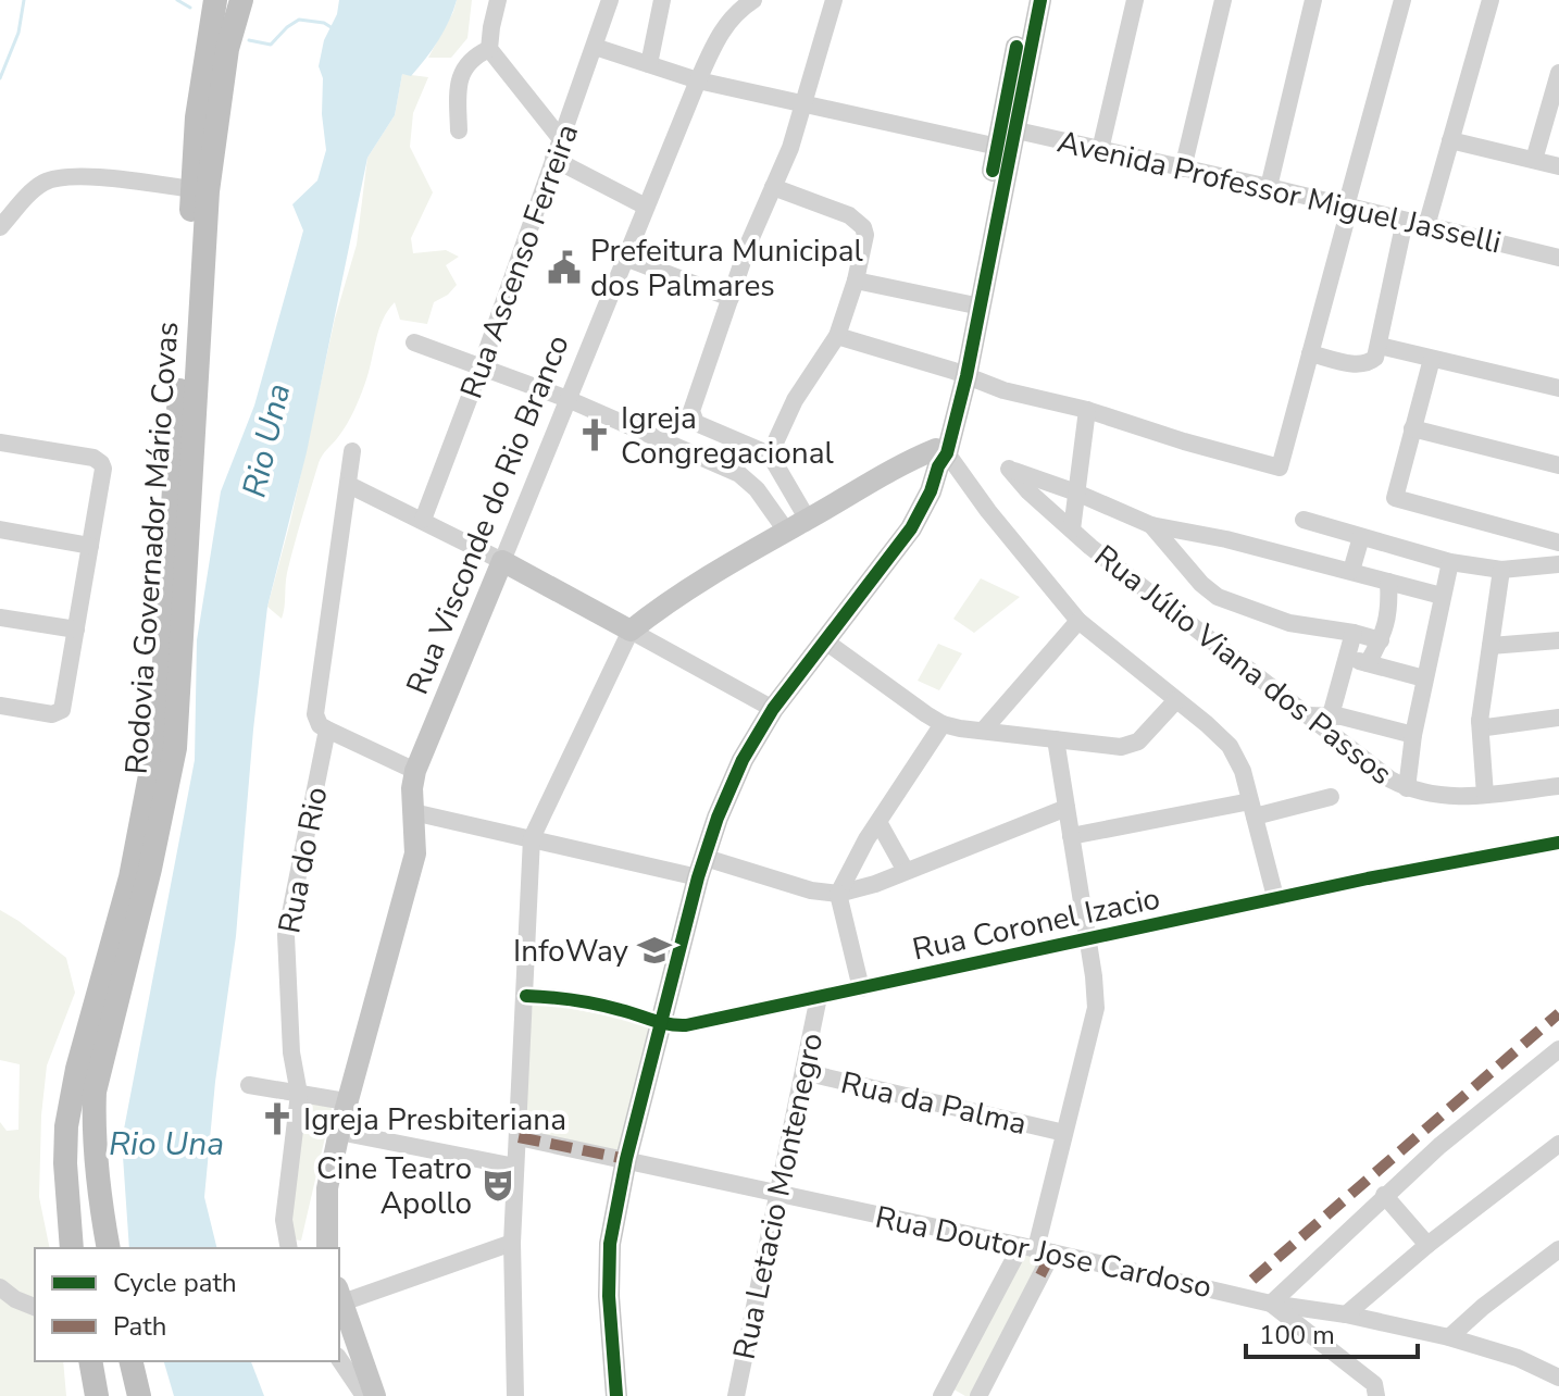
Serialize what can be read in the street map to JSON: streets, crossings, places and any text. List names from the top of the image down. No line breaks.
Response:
{"streets":{"highway":["Rodovia Governador Mário Covas"],"main road":["Rua Visconde do Rio Branco"],"street":["Avenida Professor Miguel Jasselli","Rua Ascenso Ferreira","Rua Júlio Viana dos Passos","Rua do Rio","Rua Coronel Izacio","Rua da Palma","Rua Letacio Montenegro","Rua Doutor Jose Cardoso"]},"crossings":[["Avenida Professor Miguel Jasselli","Rua Ascenso Ferreira"],["Avenida Professor Miguel Jasselli","Rua Visconde do Rio Branco"],["Rua Coronel Izacio","Rua Letacio Montenegro"],["Rua da Palma","Rua Letacio Montenegro"],["Rua Letacio Montenegro","Rua Doutor Jose Cardoso"]],"water":["Rio Una"],"places":{"public building":["Prefeitura Municipal dos Palmares"],"church":["Igreja Congregacional","Igreja Presbiteriana"],"school or university":["InfoWay"],"theatre":["Cine Teatro Apollo"]},"legend":["Cycle path","Path"],"scale_bar":"100 m"}
